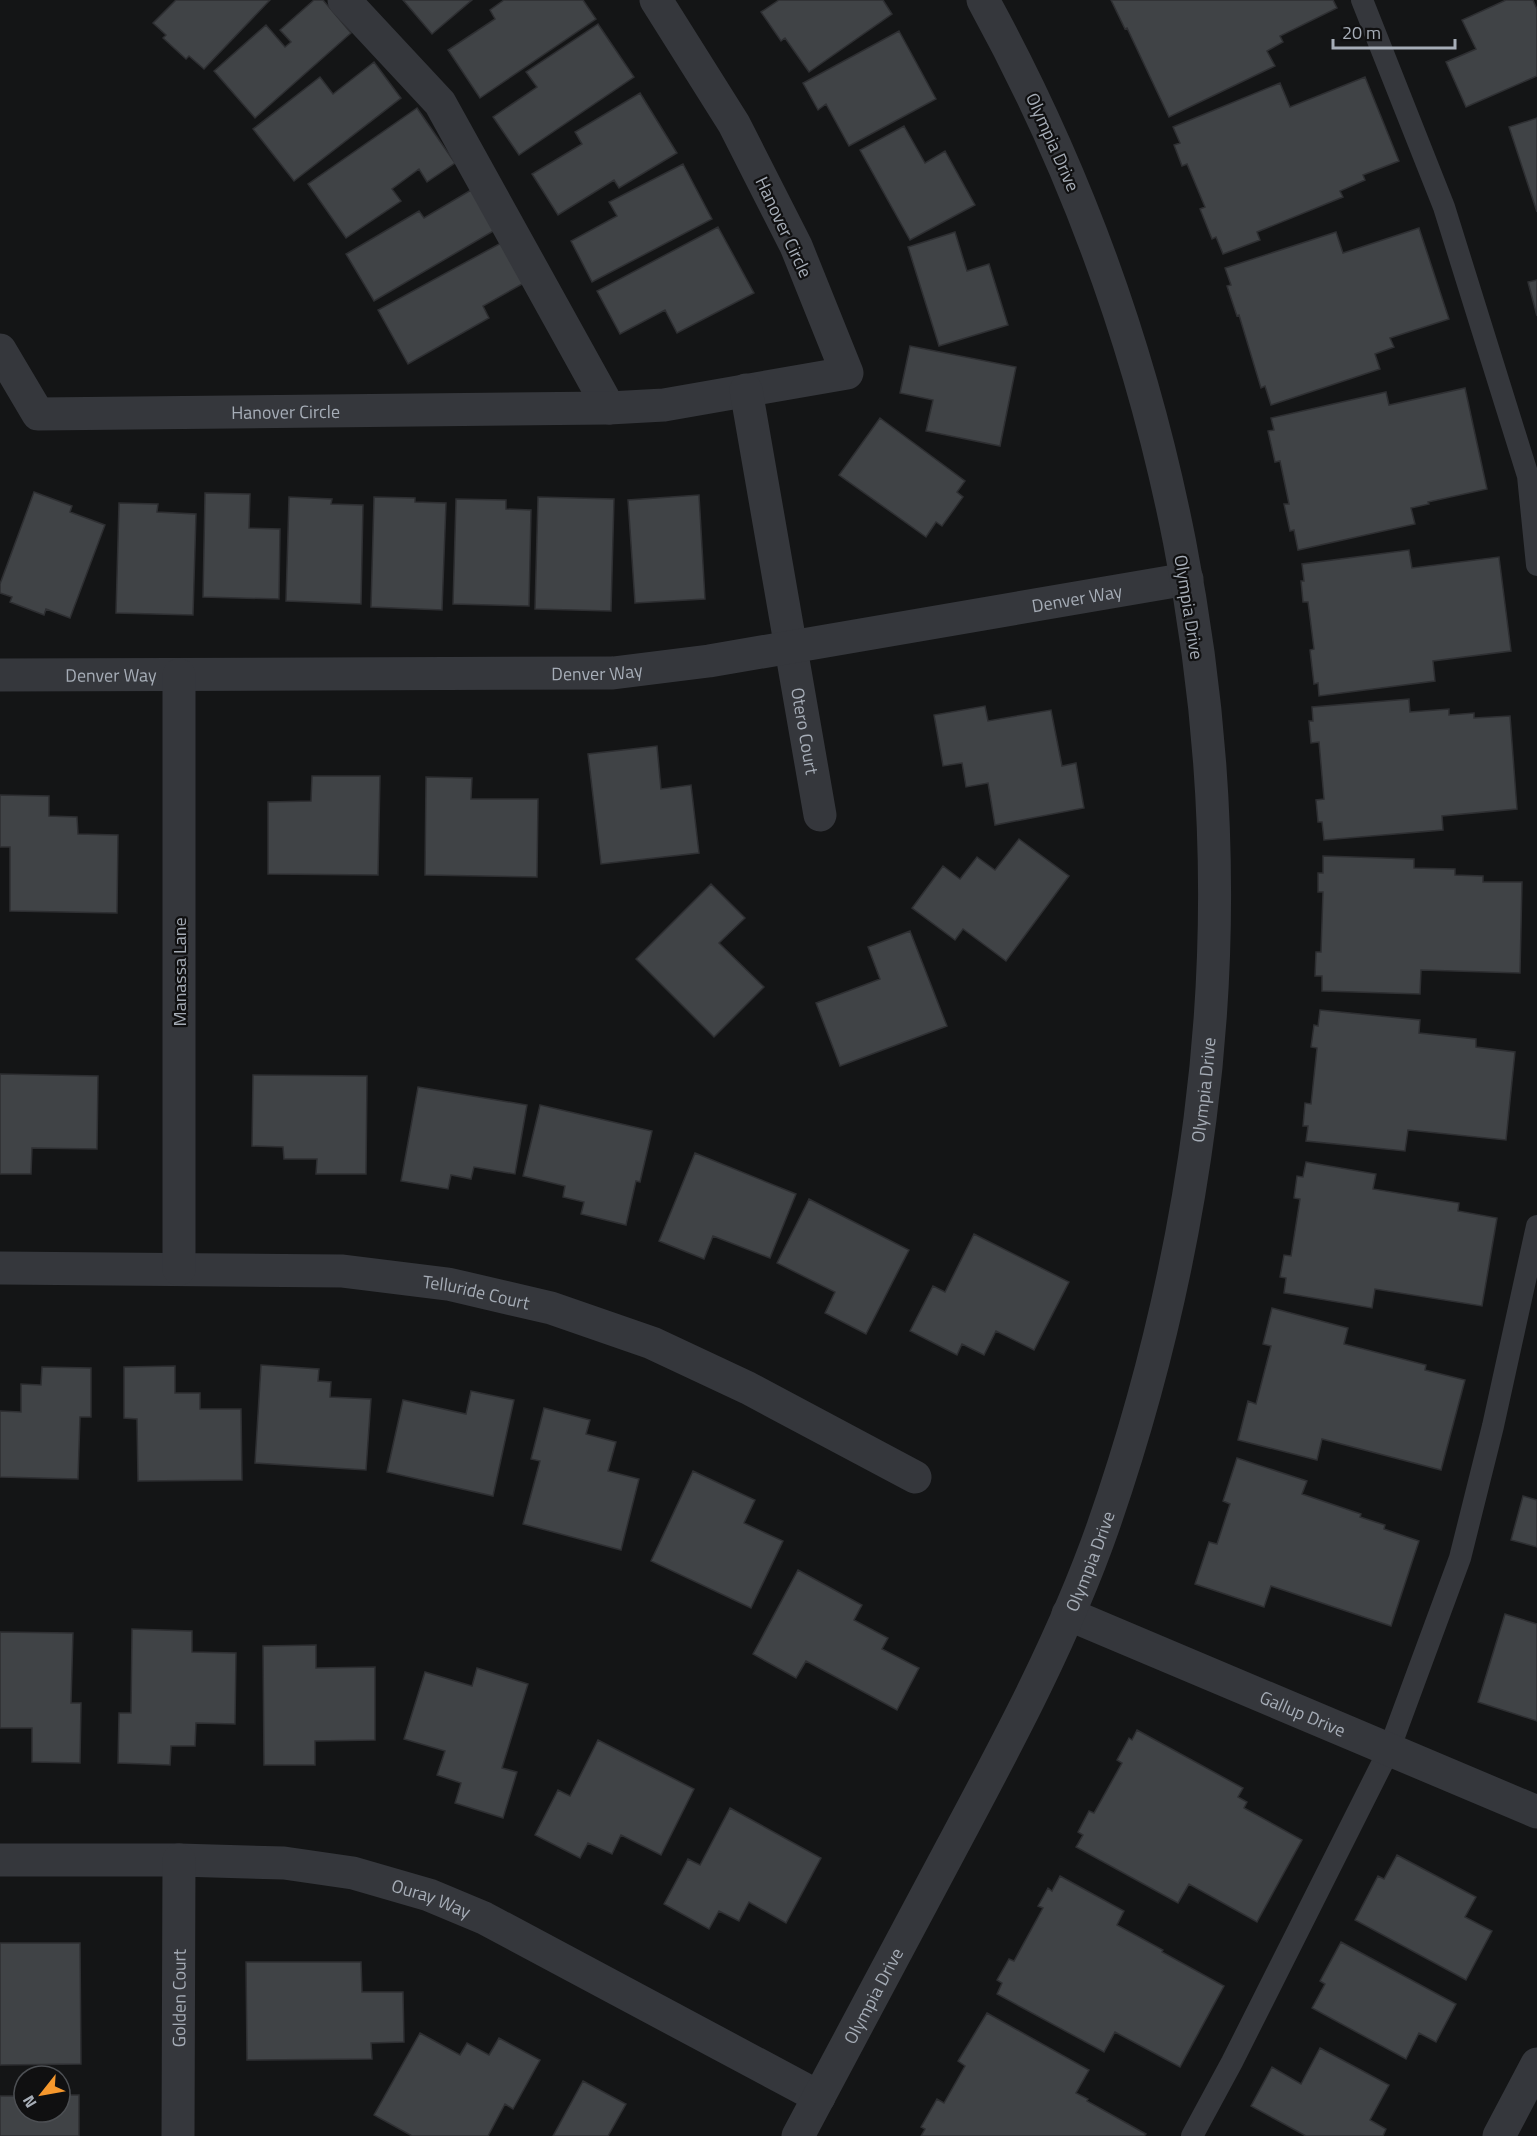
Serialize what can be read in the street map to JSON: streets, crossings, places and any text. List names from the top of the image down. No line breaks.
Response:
{"streets":{"street":["Olympia Drive","Hanover Circle","Denver Way","Otero Court","Manassa Lane","Telluride Court","Gallup Drive","Ouray Way","Golden Court"]},"crossings":[["Olympia Drive","Denver Way"],["Olympia Drive","Gallup Drive"],["Olympia Drive","Ouray Way"],["Denver Way","Otero Court"],["Denver Way","Manassa Lane"],["Manassa Lane","Telluride Court"],["Ouray Way","Golden Court"]],"scale_bar":"20 m","north":"bottom left"}
